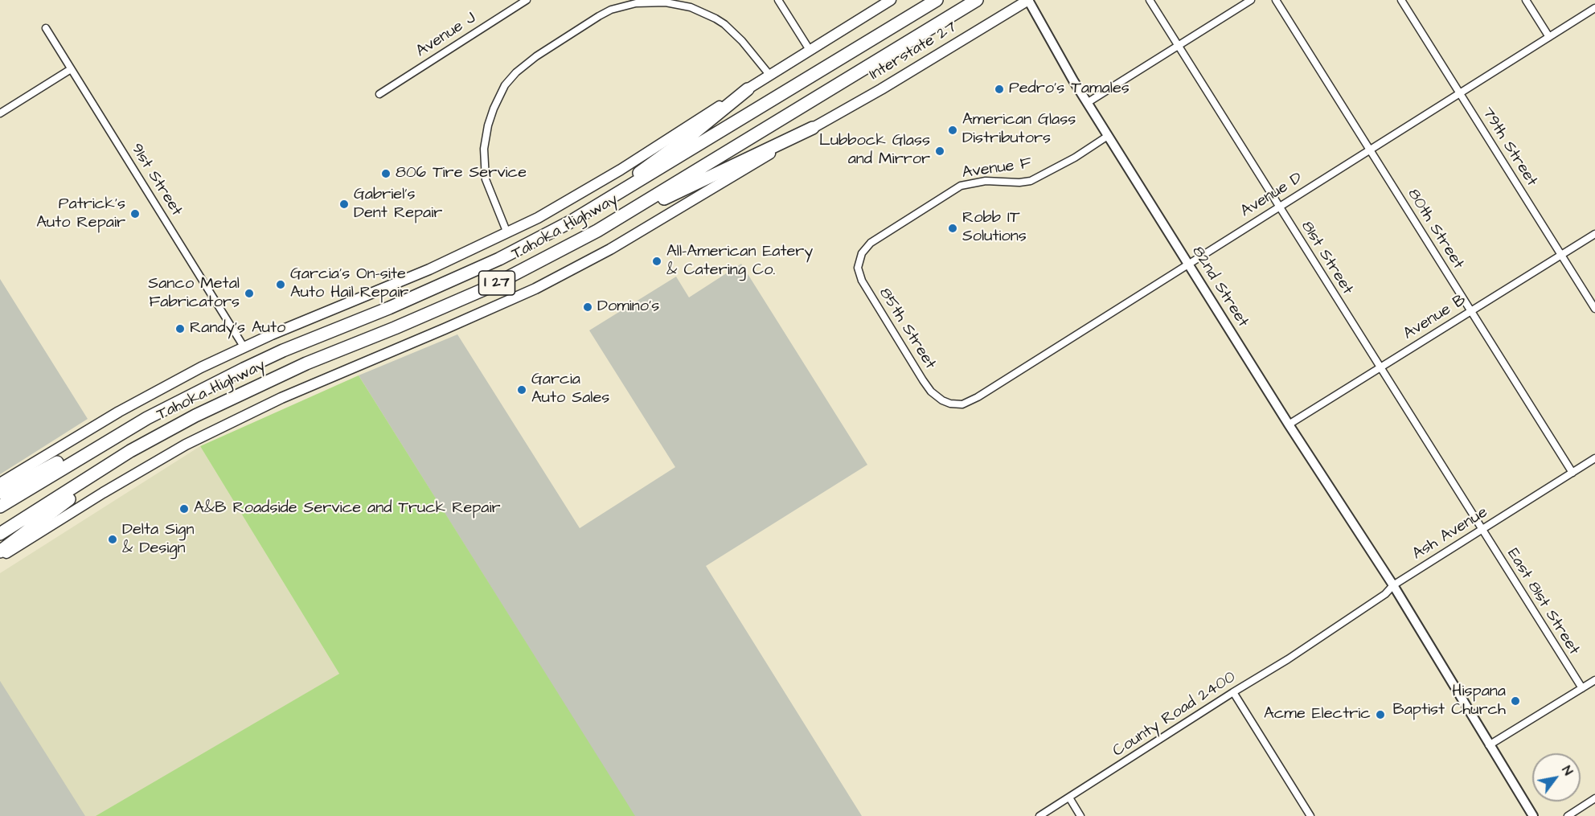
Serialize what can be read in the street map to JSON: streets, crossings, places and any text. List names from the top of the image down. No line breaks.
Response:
{"streets":{"highway":["Tahoka Highway","I 27"],"main road":["Interstate 27"],"street":["Avenue J","79th Street","Avenue F","91st Street","Avenue D","80th Street","81st Street","82nd Street","Avenue B","85th Street","Ash Avenue","East 81st Street","County Road 2400"]},"crossings":[["Interstate 27","82nd Street"],["79th Street","Avenue D"],["79th Street","Avenue B"],["Avenue F","82nd Street"],["Avenue F","85th Street"],["91st Street","Tahoka Highway"],["Avenue D","80th Street"],["Avenue D","81st Street"],["Avenue D","82nd Street"],["Avenue D","85th Street"],["80th Street","Avenue B"],["80th Street","Ash Avenue"],["81st Street","Avenue B"],["81st Street","Ash Avenue"],["81st Street","East 81st Street"],["82nd Street","Avenue B"],["82nd Street","Ash Avenue"],["Ash Avenue","East 81st Street"],["Ash Avenue","County Road 2400"]],"places":["Pedro's Tamales","American Glass Distributors","Lubbock Glass and Mirror","806 Tire Service","Gabriel's Dent Repair","Patrick's Auto Repair","Robb IT Solutions","All-American Eatery & Catering Co.","Garcia’s On-site Auto Hail Repair","Sanco Metal Fabricators","Domino's","Randy's Auto","Garcia Auto Sales","A&B Roadside Service and Truck Repair","Delta Sign & Design","Hispana Baptist Church","Acme Electric"],"north":"top right"}
